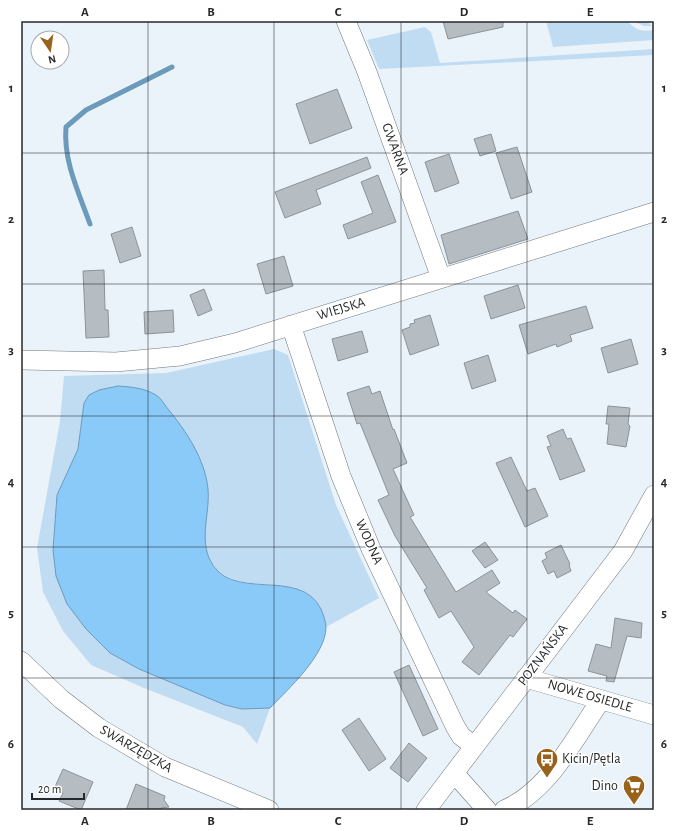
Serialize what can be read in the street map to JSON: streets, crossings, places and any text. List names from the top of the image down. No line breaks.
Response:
{"streets":{"street":["GWARNA","WIEJSKA","WODNA","POZNAŃSKA","NOWE OSIEDLE","SWARZĘDZKA"]},"crossings":[["GWARNA","WIEJSKA"],["WIEJSKA","WODNA"],["WODNA","POZNAŃSKA"],["POZNAŃSKA","NOWE OSIEDLE"]],"places":{"bus stop":["Kicin/Pętla"],"supermarket":["Dino"]},"scale_bar":"20 m","north":"bottom","grid":{"columns":["A","B","C","D","E"],"rows":["1","2","3","4","5","6"]}}
